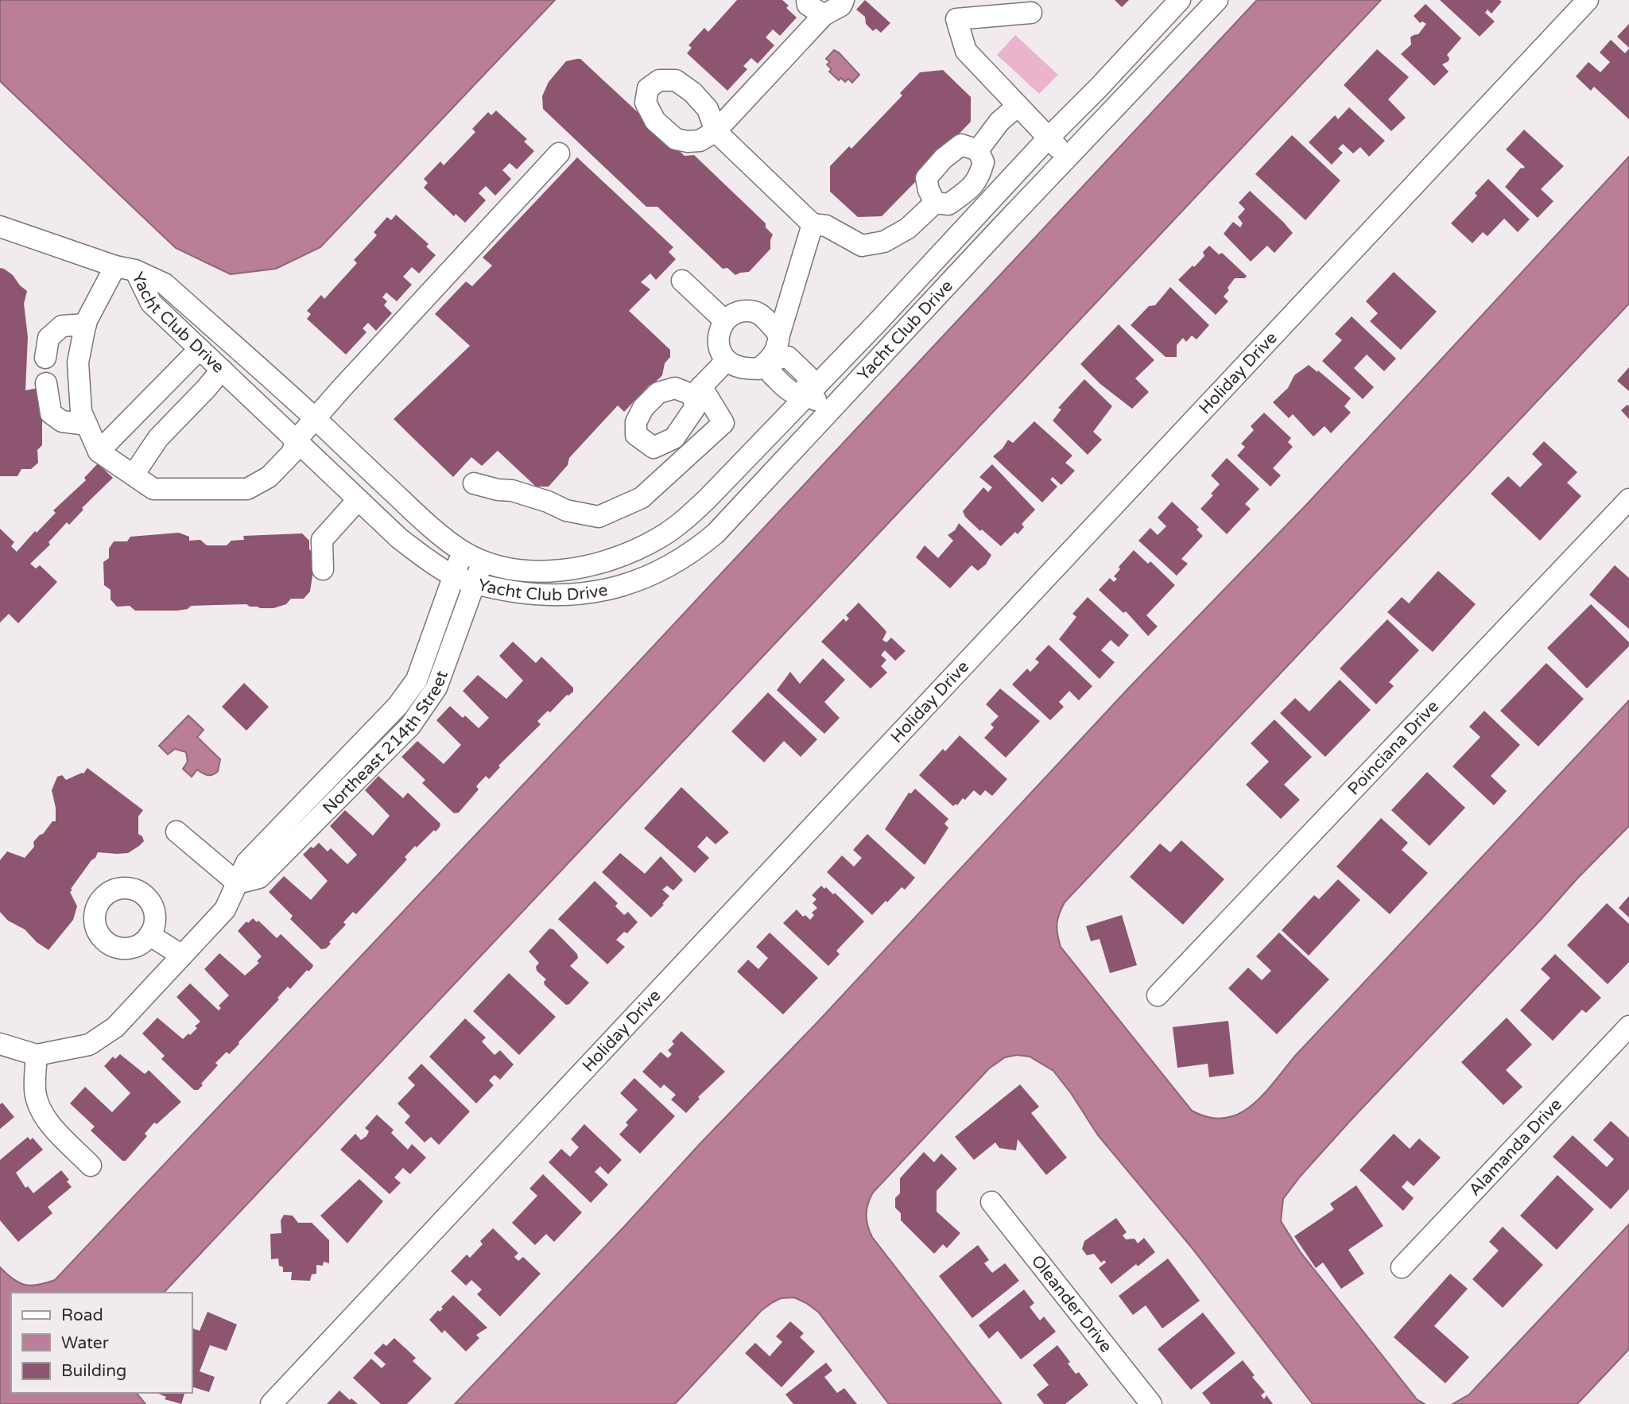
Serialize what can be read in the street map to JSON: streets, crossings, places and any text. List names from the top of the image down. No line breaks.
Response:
{"streets":{"street":["Yacht Club Drive","Holiday Drive","Northeast 214th Street","Poinciana Drive","Alamanda Drive","Oleander Drive"]},"crossings":[["Yacht Club Drive","Northeast 214th Street"]],"legend":["Road","Water","Building"]}
